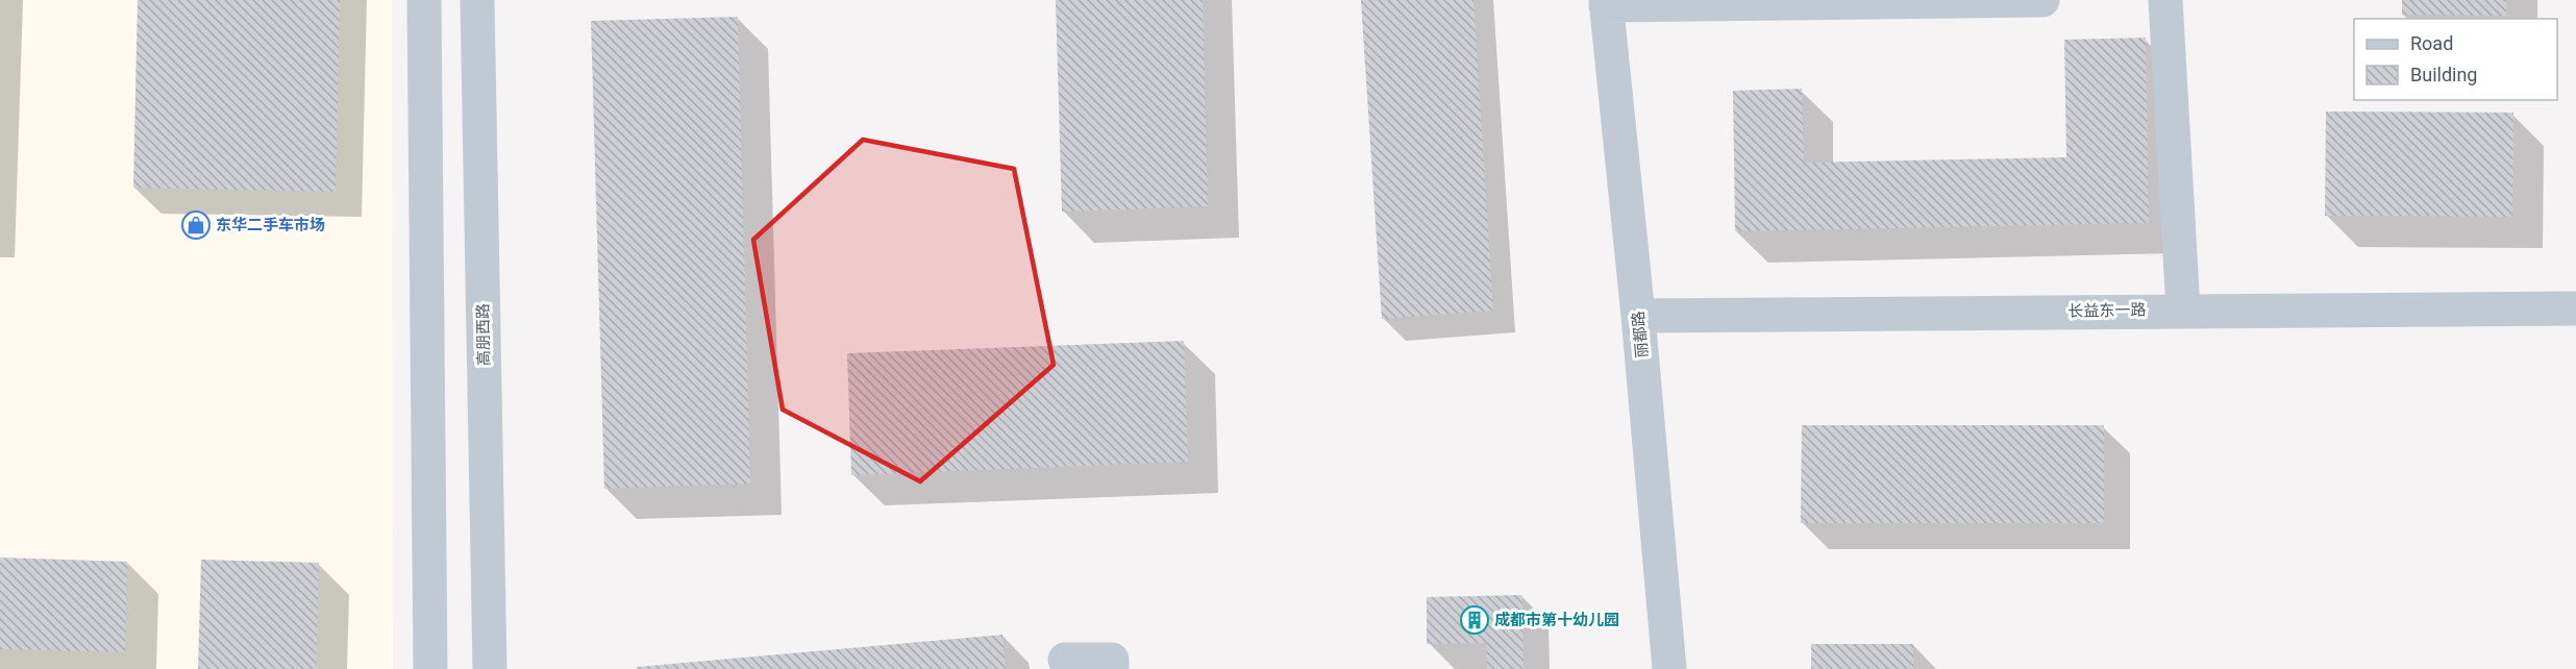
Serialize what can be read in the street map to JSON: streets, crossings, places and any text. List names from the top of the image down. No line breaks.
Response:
{"streets":{"street":["长益东一路","高朋西路","丽都路"]},"crossings":[["长益东一路","丽都路"]],"places":{"shop":["东华二手车市场"],"building":["成都市第十幼儿园"]},"legend":["Road","Building"]}
